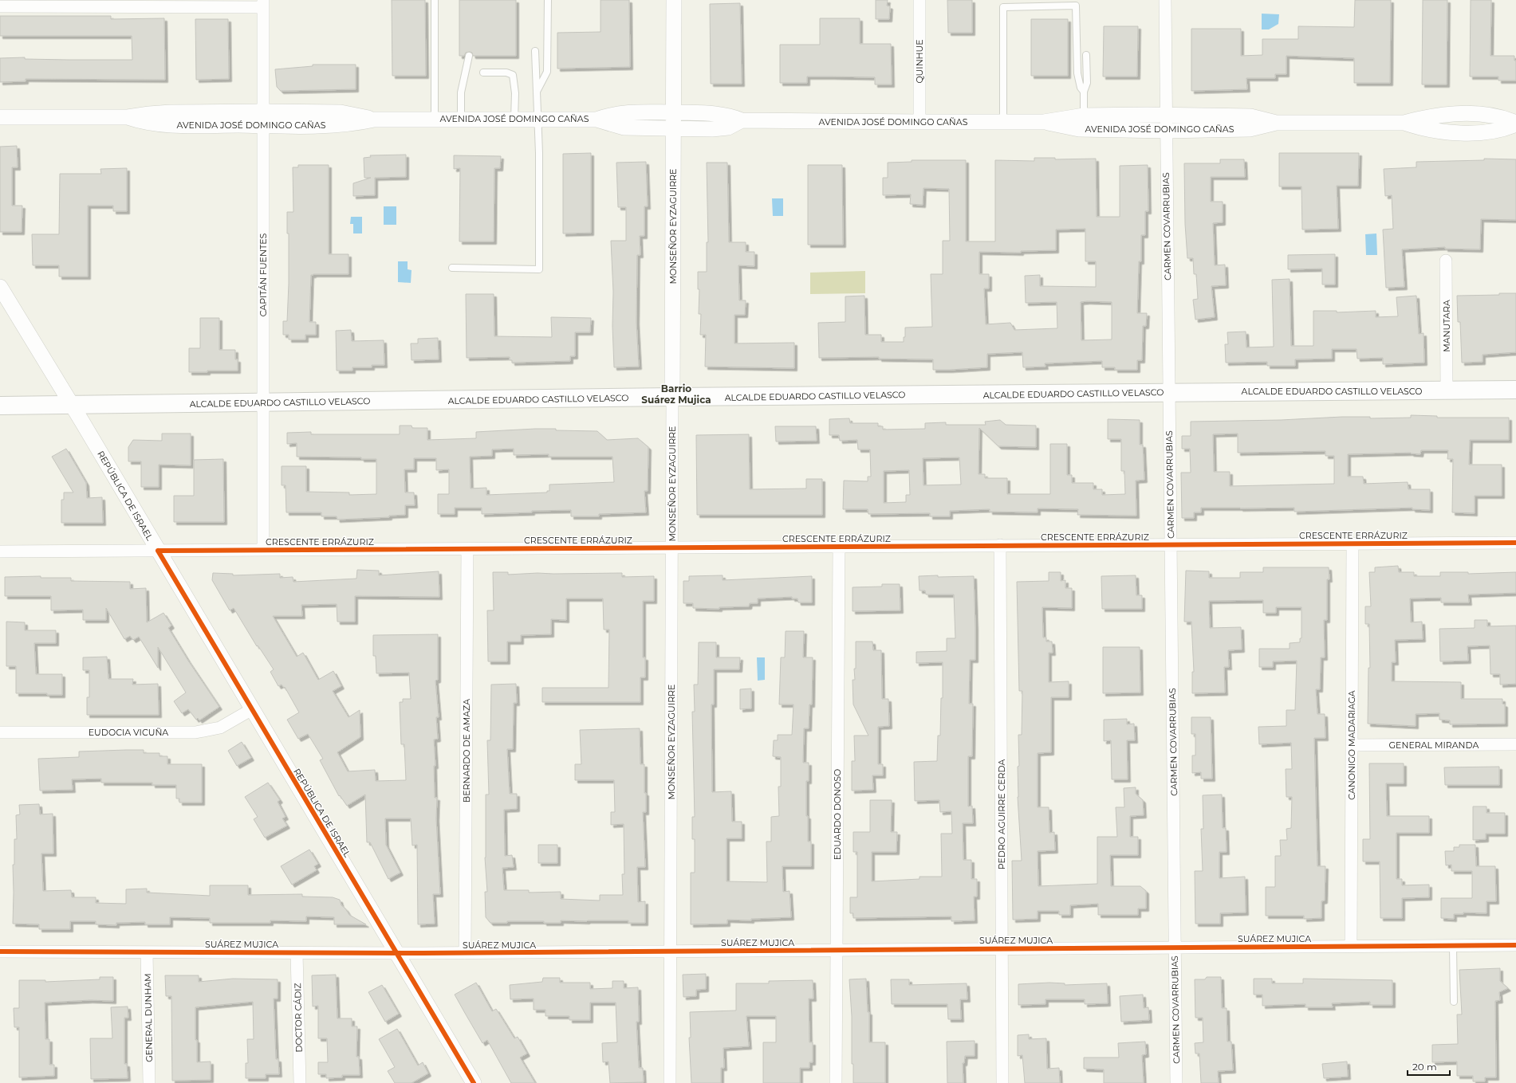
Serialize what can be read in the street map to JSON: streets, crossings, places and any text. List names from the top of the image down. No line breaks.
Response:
{"streets":{"main road":["ALCALDE EDUARDO CASTILLO VELASCO"],"street":["QUINHUE","AVENIDA JOSÉ DOMINGO CAÑAS","MONSEÑOR EYZAGUIRRE","CARMEN COVARRUBIAS","CAPITÁN FUENTES","MANUTARA","REPÚBLICA DE ISRAEL","CRESCENTE ERRÁZURIZ","EUDOCIA VICUÑA","CANONIGO MADARIAGA","GENERAL MIRANDA","BERNARDO DE AMAZA","EDUARDO DONOSO","PEDRO AGUIRRE CERDA","SUÁREZ MUJICA","GENERAL DUNHAM","DOCTOR CÁDIZ"]},"crossings":[["QUINHUE","AVENIDA JOSÉ DOMINGO CAÑAS"],["AVENIDA JOSÉ DOMINGO CAÑAS","MONSEÑOR EYZAGUIRRE"],["AVENIDA JOSÉ DOMINGO CAÑAS","CARMEN COVARRUBIAS"],["AVENIDA JOSÉ DOMINGO CAÑAS","CAPITÁN FUENTES"],["MONSEÑOR EYZAGUIRRE","ALCALDE EDUARDO CASTILLO VELASCO"],["MONSEÑOR EYZAGUIRRE","CRESCENTE ERRÁZURIZ"],["MONSEÑOR EYZAGUIRRE","SUÁREZ MUJICA"],["CARMEN COVARRUBIAS","ALCALDE EDUARDO CASTILLO VELASCO"],["CARMEN COVARRUBIAS","CRESCENTE ERRÁZURIZ"],["CARMEN COVARRUBIAS","SUÁREZ MUJICA"],["CAPITÁN FUENTES","ALCALDE EDUARDO CASTILLO VELASCO"],["CAPITÁN FUENTES","CRESCENTE ERRÁZURIZ"],["MANUTARA","ALCALDE EDUARDO CASTILLO VELASCO"],["ALCALDE EDUARDO CASTILLO VELASCO","REPÚBLICA DE ISRAEL"],["REPÚBLICA DE ISRAEL","CRESCENTE ERRÁZURIZ"],["REPÚBLICA DE ISRAEL","EUDOCIA VICUÑA"],["REPÚBLICA DE ISRAEL","SUÁREZ MUJICA"],["CRESCENTE ERRÁZURIZ","CANONIGO MADARIAGA"],["CRESCENTE ERRÁZURIZ","BERNARDO DE AMAZA"],["CRESCENTE ERRÁZURIZ","EDUARDO DONOSO"],["CRESCENTE ERRÁZURIZ","PEDRO AGUIRRE CERDA"],["CANONIGO MADARIAGA","GENERAL MIRANDA"],["CANONIGO MADARIAGA","SUÁREZ MUJICA"],["BERNARDO DE AMAZA","SUÁREZ MUJICA"],["EDUARDO DONOSO","SUÁREZ MUJICA"],["PEDRO AGUIRRE CERDA","SUÁREZ MUJICA"],["SUÁREZ MUJICA","GENERAL DUNHAM"],["SUÁREZ MUJICA","DOCTOR CÁDIZ"]],"districts":["Barrio Suárez Mujica"],"scale_bar":"20 m"}
